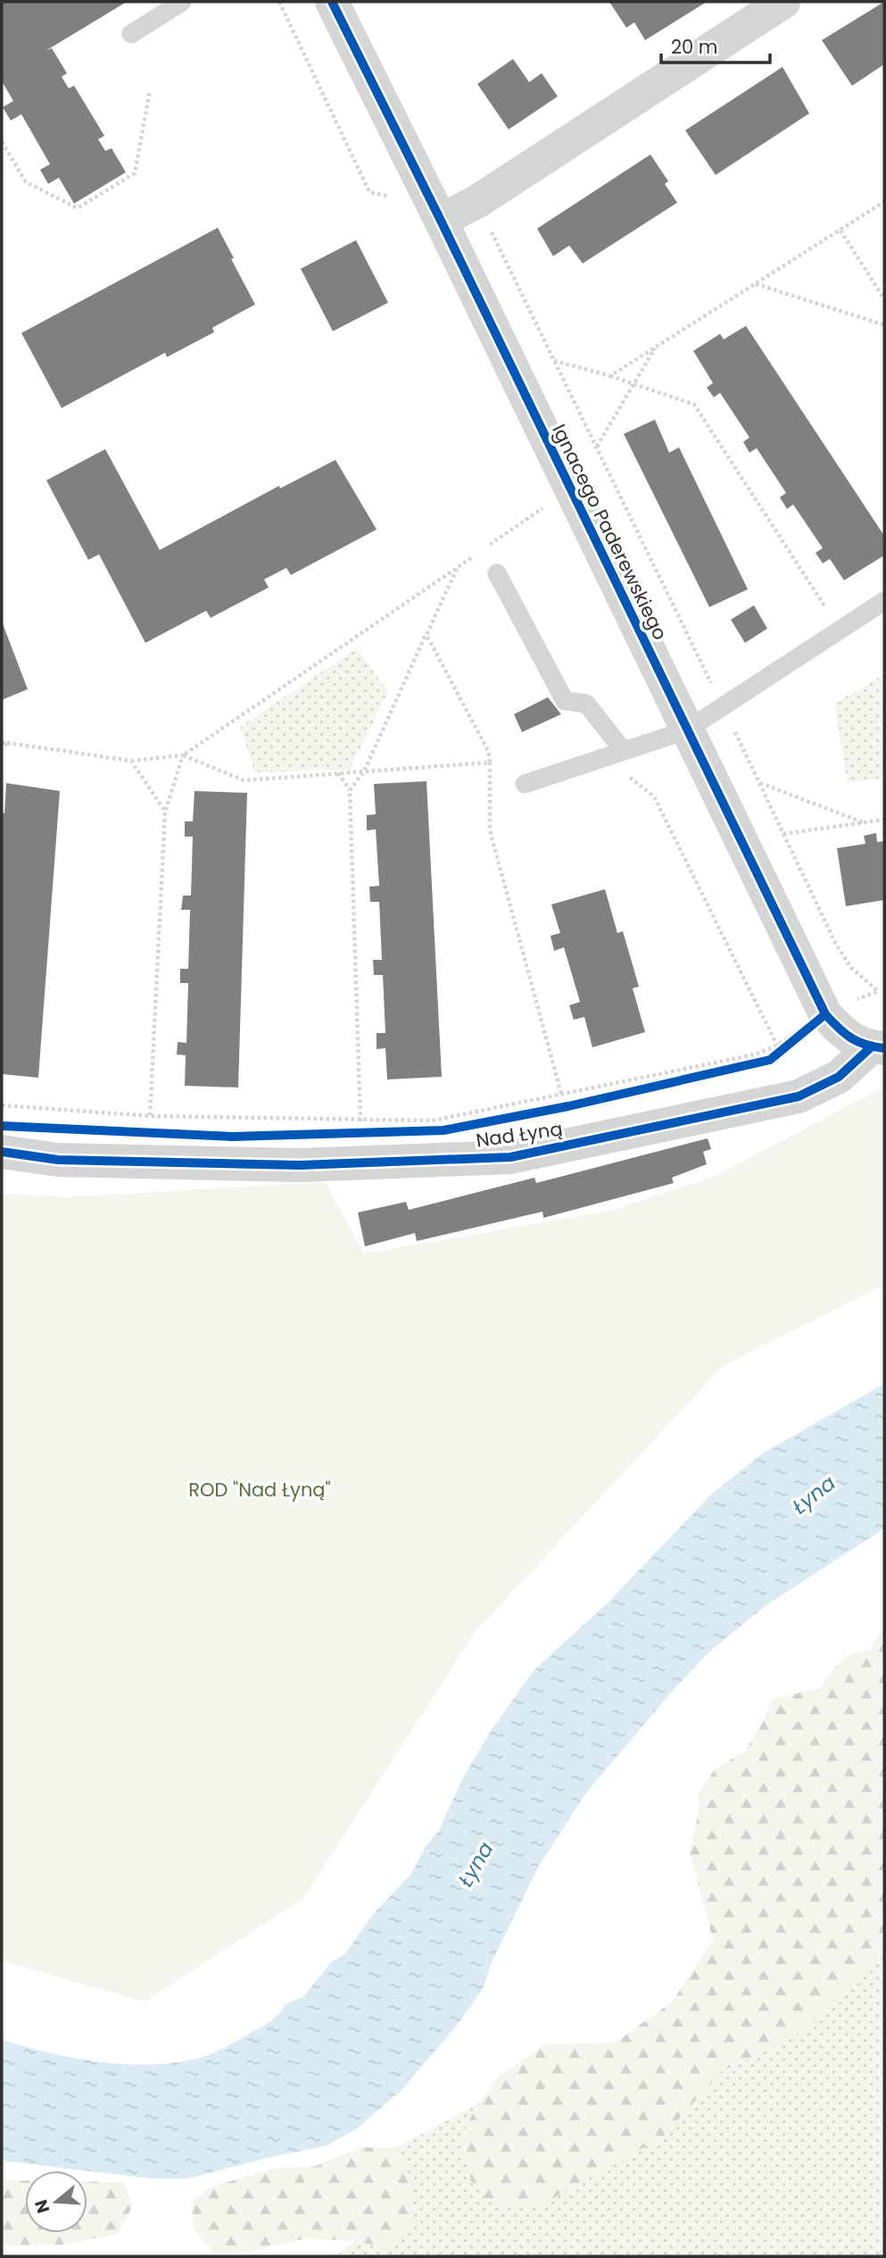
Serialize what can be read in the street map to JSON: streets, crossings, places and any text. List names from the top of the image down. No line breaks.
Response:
{"streets":{"street":["Ignacego Paderewskiego","Nad Łyną"]},"crossings":[["Ignacego Paderewskiego","Nad Łyną"]],"water":["Łyna"],"parks":["ROD \"Nad Łyną\""],"scale_bar":"20 m","north":"left"}
